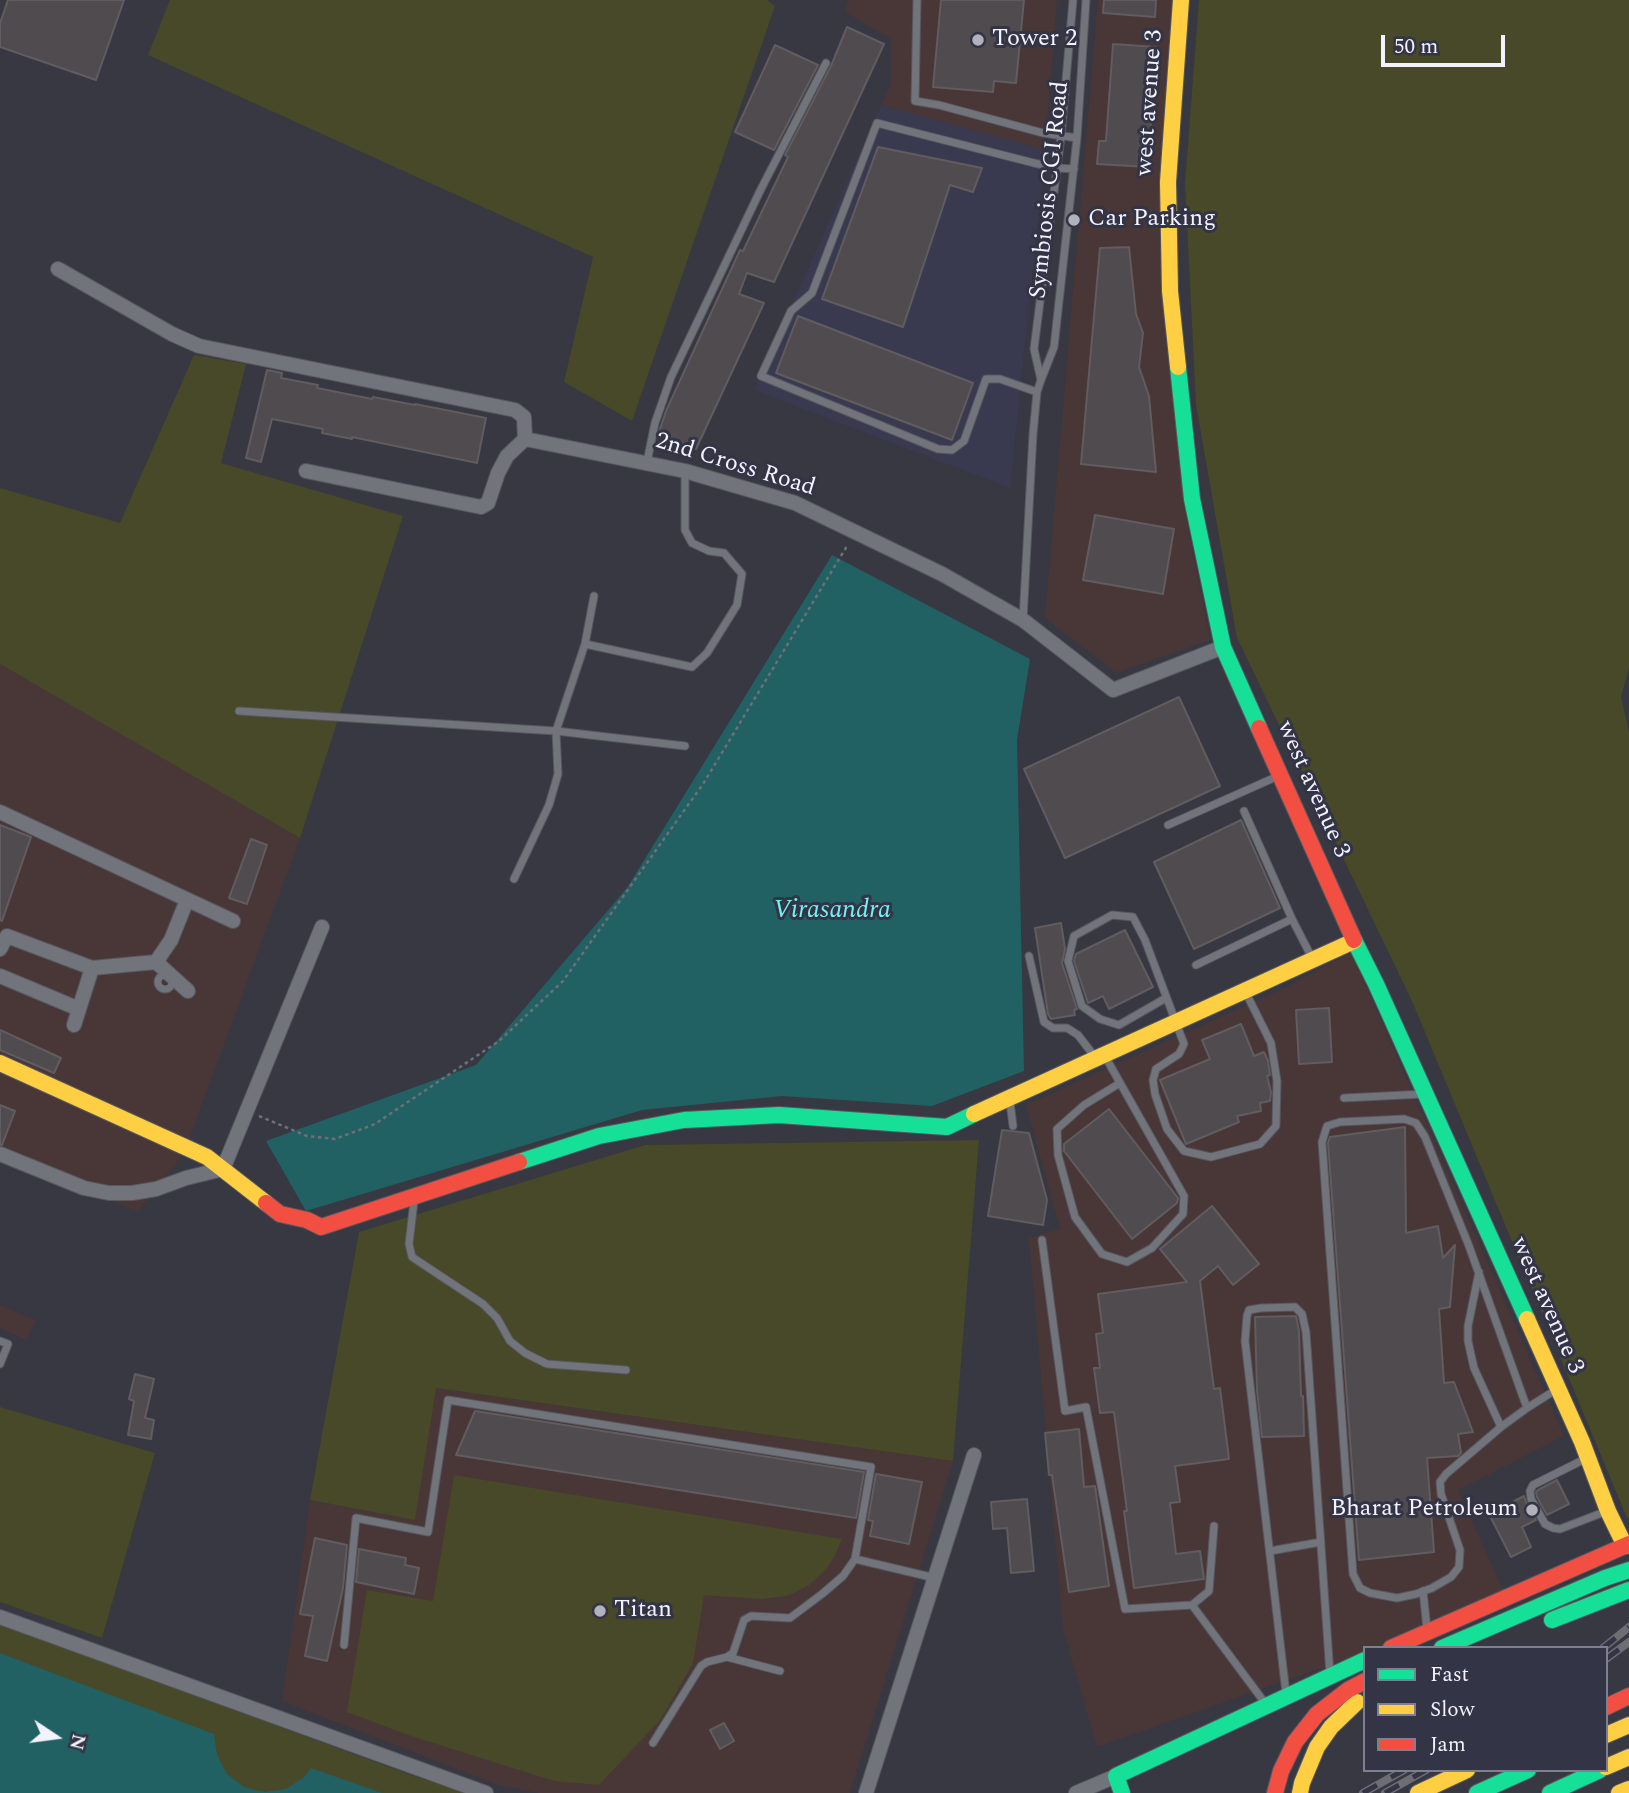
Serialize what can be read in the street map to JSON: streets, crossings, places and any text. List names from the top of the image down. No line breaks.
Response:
{"streets":{"main road":["west avenue 3"],"street":["2nd Cross Road"],"lane":["Symbiosis CGI Road"]},"crossings":[["west avenue 3","2nd Cross Road"],["Symbiosis CGI Road","2nd Cross Road"]],"water":["Virasandra"],"places":["Tower 2","Car Parking","Bharat Petroleum","Titan"],"legend":["Fast","Slow","Jam"],"scale_bar":"50 m","north":"right"}
